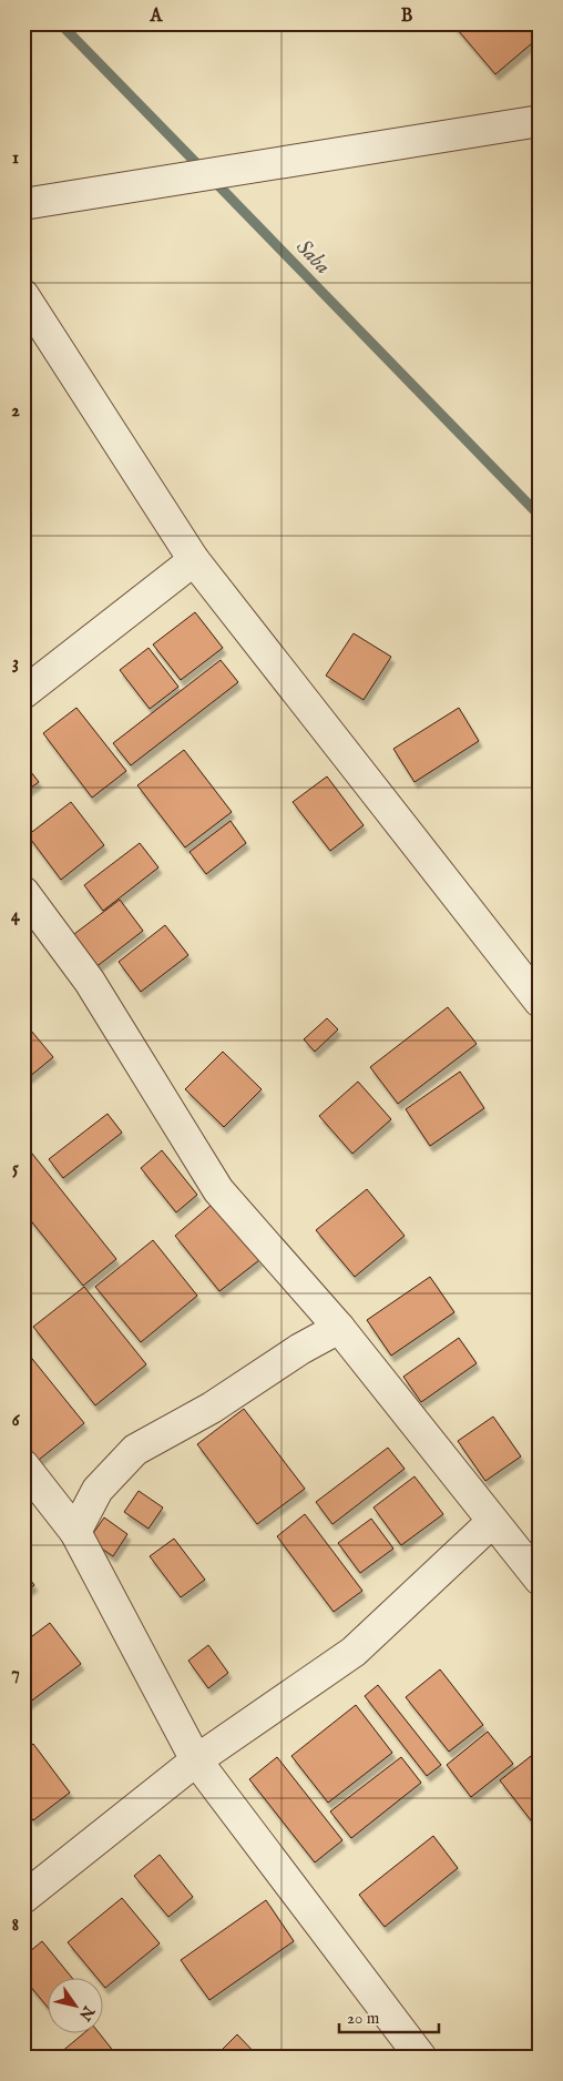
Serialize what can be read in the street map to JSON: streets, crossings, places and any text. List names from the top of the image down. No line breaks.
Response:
{"water":["Saba"],"scale_bar":"20 m","north":"bottom right","grid":{"columns":["A","B"],"rows":["1","2","3","4","5","6","7","8"]}}
